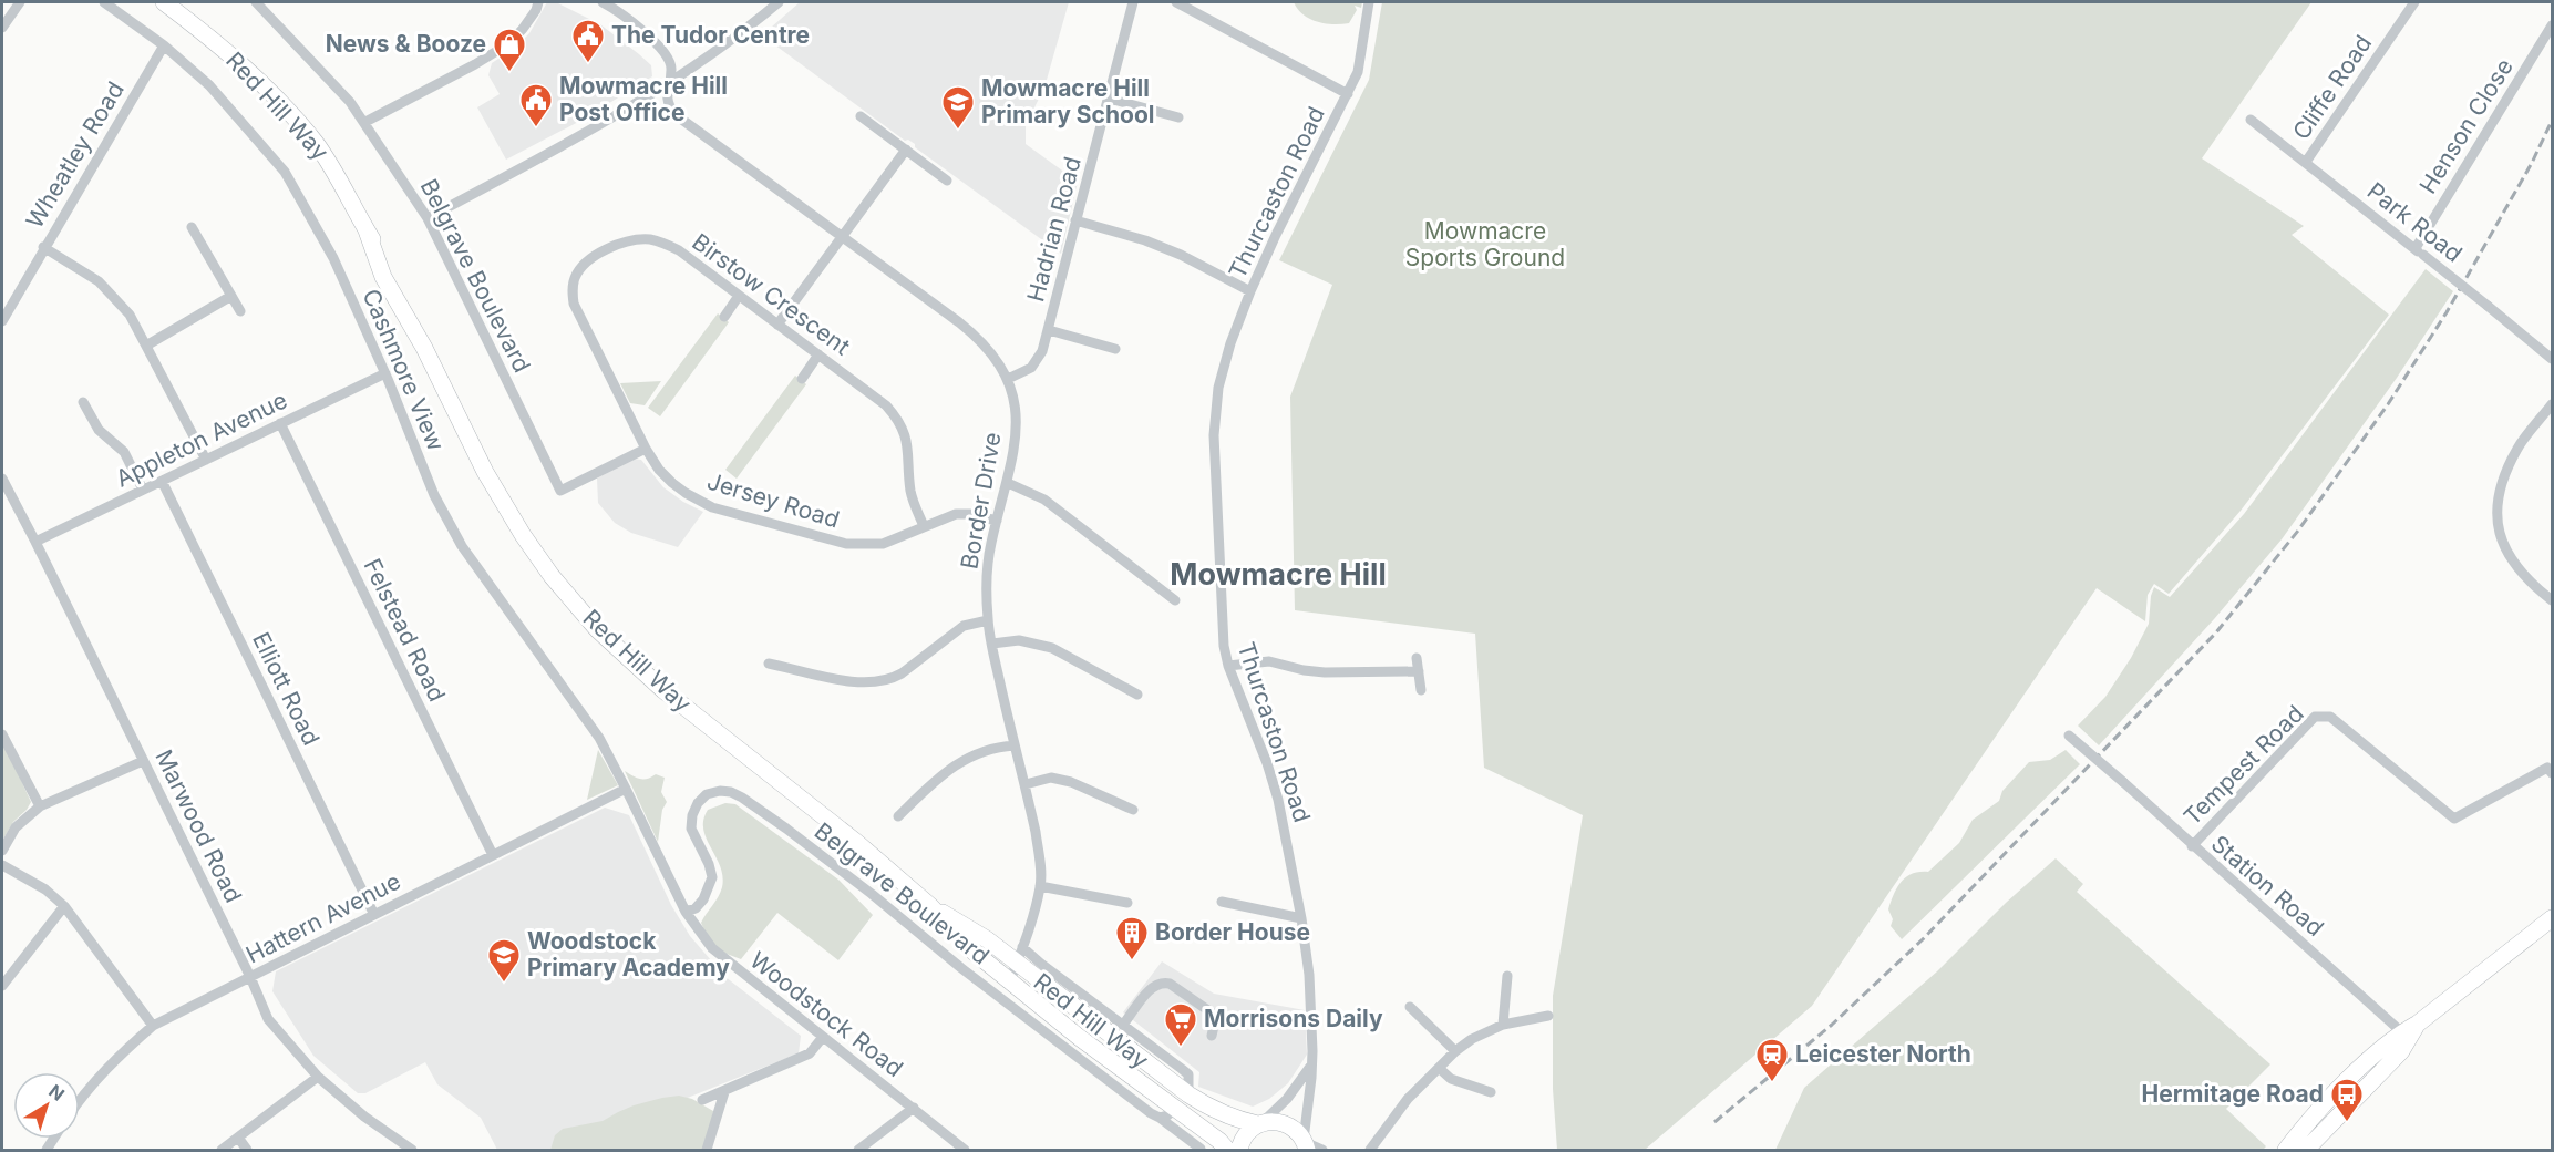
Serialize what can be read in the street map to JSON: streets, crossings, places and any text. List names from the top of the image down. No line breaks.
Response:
{"streets":{"highway":["Red Hill Way"],"street":["Cliffe Road","Henson Close","Wheatley Road","Thurcaston Road","Park Road","Hadrian Road","Belgrave Boulevard","Birstow Crescent","Cashmore View","Appleton Avenue","Jersey Road","Border Drive","Felstead Road","Elliott Road","Tempest Road","Marwood Road","Station Road","Hattern Avenue","Woodstock Road"]},"crossings":[["Cliffe Road","Park Road"],["Red Hill Way","Belgrave Boulevard"],["Red Hill Way","Border Drive"],["Henson Close","Park Road"],["Wheatley Road","Cashmore View"],["Hadrian Road","Border Drive"],["Belgrave Boulevard","Birstow Crescent"],["Belgrave Boulevard","Jersey Road"],["Belgrave Boulevard","Border Drive"],["Belgrave Boulevard","Woodstock Road"],["Birstow Crescent","Jersey Road"],["Cashmore View","Appleton Avenue"],["Cashmore View","Hattern Avenue"],["Cashmore View","Woodstock Road"],["Appleton Avenue","Felstead Road"],["Appleton Avenue","Elliott Road"],["Appleton Avenue","Marwood Road"],["Jersey Road","Border Drive"],["Felstead Road","Hattern Avenue"],["Elliott Road","Hattern Avenue"],["Tempest Road","Station Road"],["Marwood Road","Hattern Avenue"],["Hattern Avenue","Woodstock Road"]],"districts":["Mowmacre Hill"],"parks":["Mowmacre Sports Ground"],"places":{"public building":["The Tudor Centre","Mowmacre Hill Post Office"],"shop":["News & Booze"],"school or university":["Mowmacre Hill Primary School","Woodstock Primary Academy"],"building":["Border House"],"supermarket":["Morrisons Daily"],"station":["Leicester North"],"bus stop":["Hermitage Road"]},"north":"top right"}
